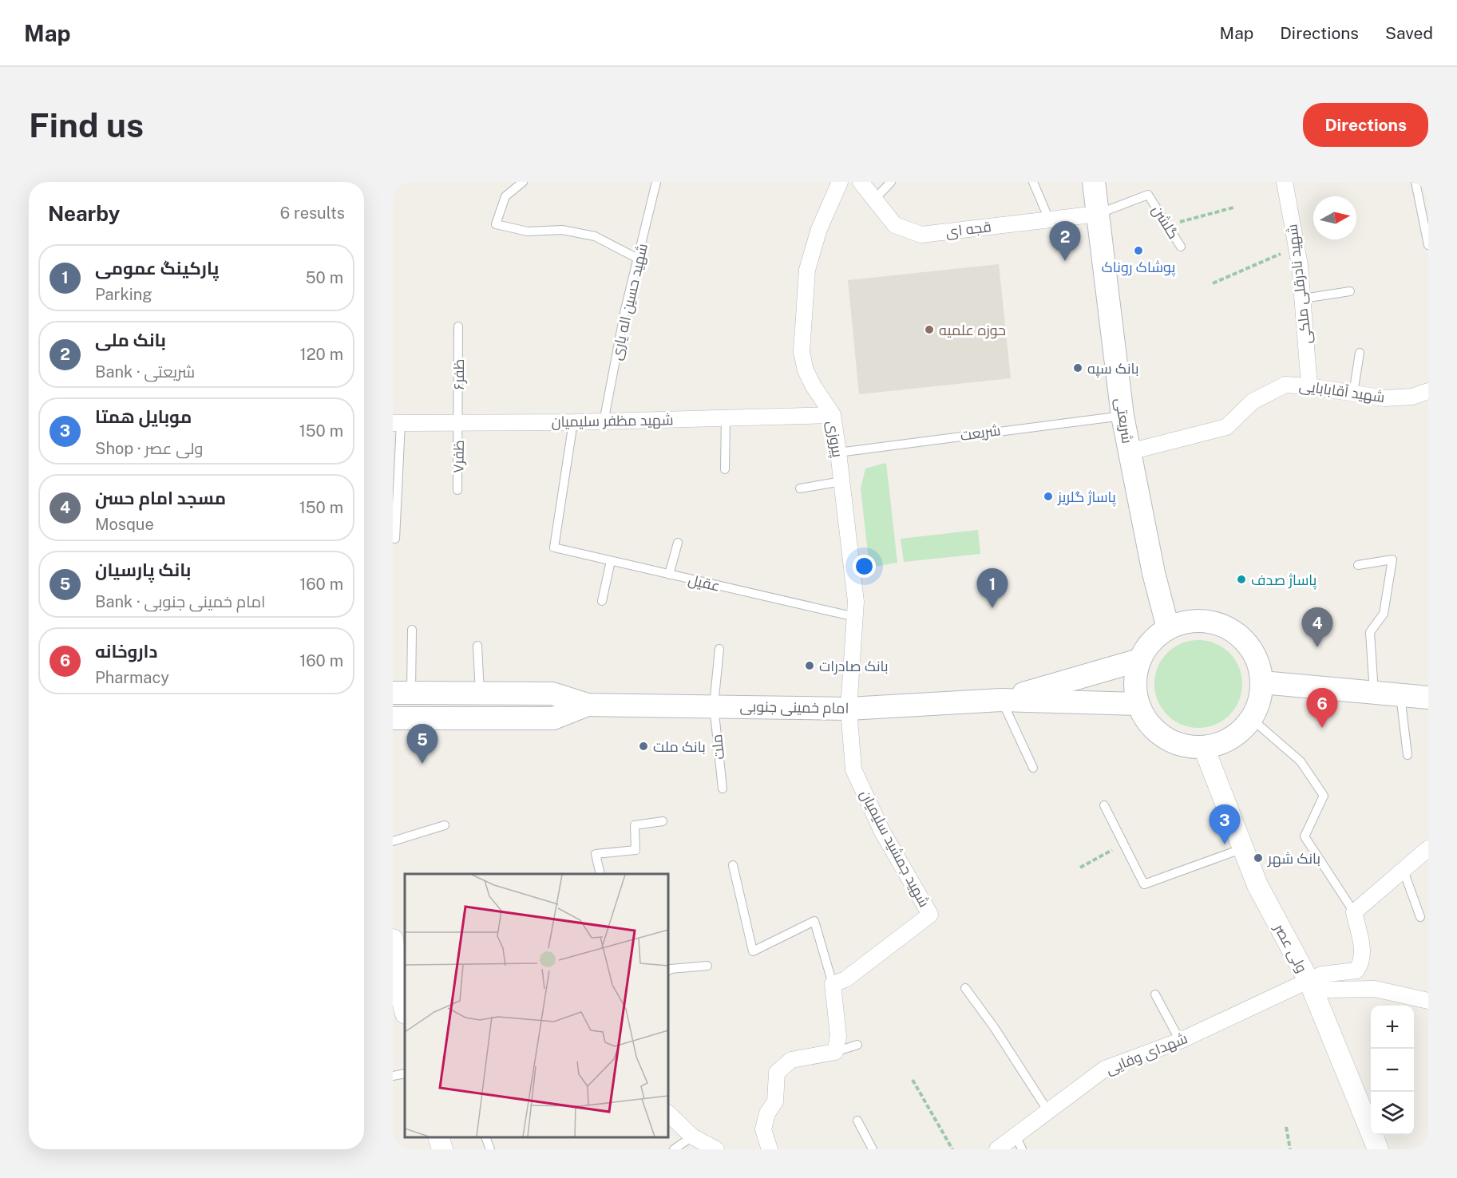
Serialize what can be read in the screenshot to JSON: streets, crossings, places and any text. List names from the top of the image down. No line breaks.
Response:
{"streets":{"main road":["شریعتی","امام خمینی جنوبی"],"street":["قجه ای","شهید نادرقلی ملکی","شهید آقابابایی","شهید مظفر سلیمیان","پیروزی","شهید جمشید سلیمیان","ولی عصر","شهدای وفایی"],"lane":["گلشن","شهید حسین اله یاری","ظفر۶","شریعت","ظفر۷","عقیل","ملت"]},"crossings":[["گلشن","قجه ای"],["گلشن","شریعتی"],["قجه ای","شریعتی"],["شهید نادرقلی ملکی","شهید آقابابایی"],["شهید حسین اله یاری","شهید مظفر سلیمیان"],["ظفر۶","شهید مظفر سلیمیان"],["ظفر۶","ظفر۷"],["شهید آقابابایی","شریعتی"],["شهید مظفر سلیمیان","پیروزی"],["شهید مظفر سلیمیان","ظفر۷"],["شهید مظفر سلیمیان","عقیل"],["شریعتی","شریعت"],["شریعتی","ولی عصر"],["شریعت","پیروزی"],["پیروزی","عقیل"],["پیروزی","امام خمینی جنوبی"],["پیروزی","شهید جمشید سلیمیان"],["امام خمینی جنوبی","ملت"],["امام خمینی جنوبی","شهید جمشید سلیمیان"],["ولی عصر","شهدای وفایی"]],"places":["پوشاک روناک","حوزه علمیه","بانک سپه","پاساژ گلریز","پاساژ صدف","بانک صادرات","بانک ملت","بانک شهر"],"north":"right","page":{"header":"Map","nav":["Map","Directions","Saved"],"buttons":"Directions","title":"Find us","heading":["Nearby","6 results"],"pins":["2","1","4","6","5","3"],"list":[{"mark":"1","name":"پارکینگ عمومی","note":"Parking","value":"50 m"},{"mark":"2","name":"بانک ملی","note":"Bank · شریعتی","value":"120 m"},{"mark":"3","name":"موبایل همتا","note":"Shop · ولی عصر","value":"150 m"},{"mark":"4","name":"مسجد امام حسن","note":"Mosque","value":"150 m"},{"mark":"5","name":"بانک پارسیان","note":"Bank · امام خمینی جنوبی","value":"160 m"},{"mark":"6","name":"داروخانه","note":"Pharmacy","value":"160 m"}],"map_buttons":["+","−"]}}
